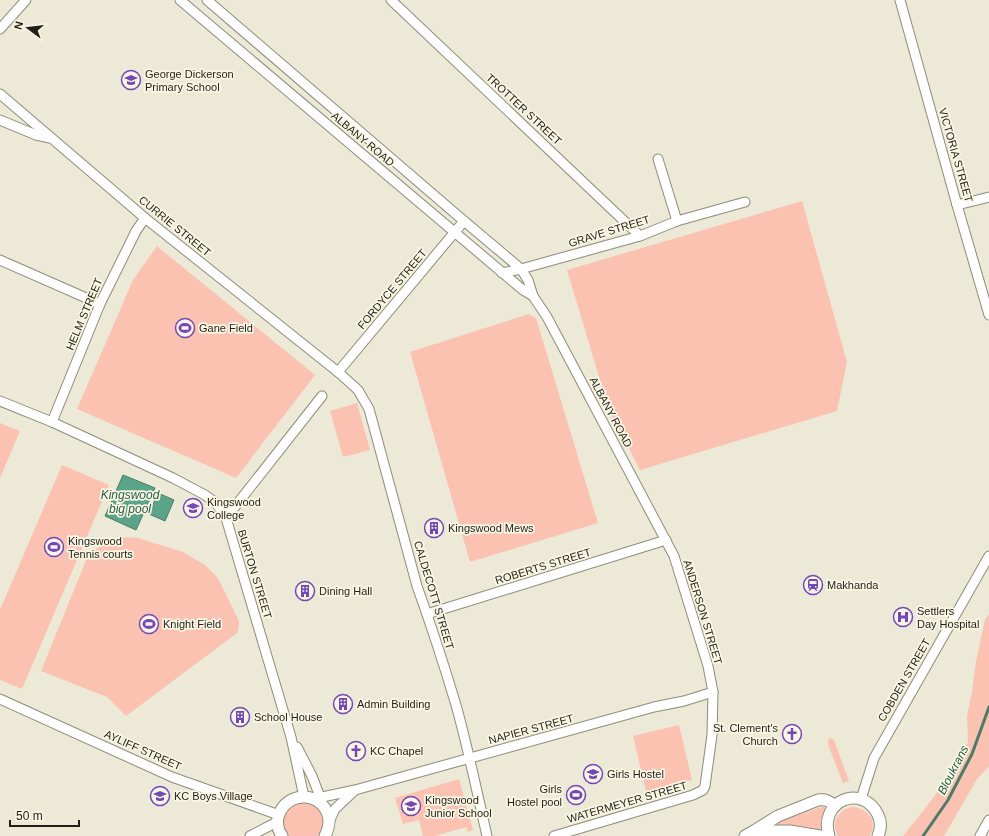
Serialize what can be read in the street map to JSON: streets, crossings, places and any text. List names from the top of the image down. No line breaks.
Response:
{"streets":{"street":["TROTTER STREET","ALBANY ROAD","VICTORIA STREET","CURRIE STREET","GRAVE STREET","FORDYCE STREET","HELM STREET","ROBERTS STREET","BURTON STREET","CALDECOTT STREET","ANDERSON STREET","COBDEN STREET","NAPIER STREET","AYLIFF STREET","WATERMEYER STREET"]},"crossings":[["TROTTER STREET","GRAVE STREET"],["ALBANY ROAD","GRAVE STREET"],["ALBANY ROAD","FORDYCE STREET"],["ALBANY ROAD","ROBERTS STREET"],["ALBANY ROAD","ANDERSON STREET"],["CURRIE STREET","FORDYCE STREET"],["CURRIE STREET","HELM STREET"],["CURRIE STREET","CALDECOTT STREET"],["FORDYCE STREET","CALDECOTT STREET"],["HELM STREET","BURTON STREET"],["ROBERTS STREET","CALDECOTT STREET"],["ROBERTS STREET","ANDERSON STREET"],["BURTON STREET","NAPIER STREET"],["CALDECOTT STREET","NAPIER STREET"],["ANDERSON STREET","NAPIER STREET"],["ANDERSON STREET","WATERMEYER STREET"],["NAPIER STREET","WATERMEYER STREET"]],"water":["Kingswood big pool","Bloukrans"],"places":{"school or university":["George Dickerson Primary School","Kingswood College","Girls Hostel","KC Boys Village","Kingswood Junior School"],"sports":["Gane Field","Kingswood Tennis courts","Knight Field","Girls Hostel pool"],"building":["Kingswood Mews","Dining Hall","Admin Building","School House"],"station":["Makhanda"],"hospital":["Settlers Day Hospital"],"church":["St. Clement's Church","KC Chapel"]},"scale_bar":"50 m","north":"left"}
